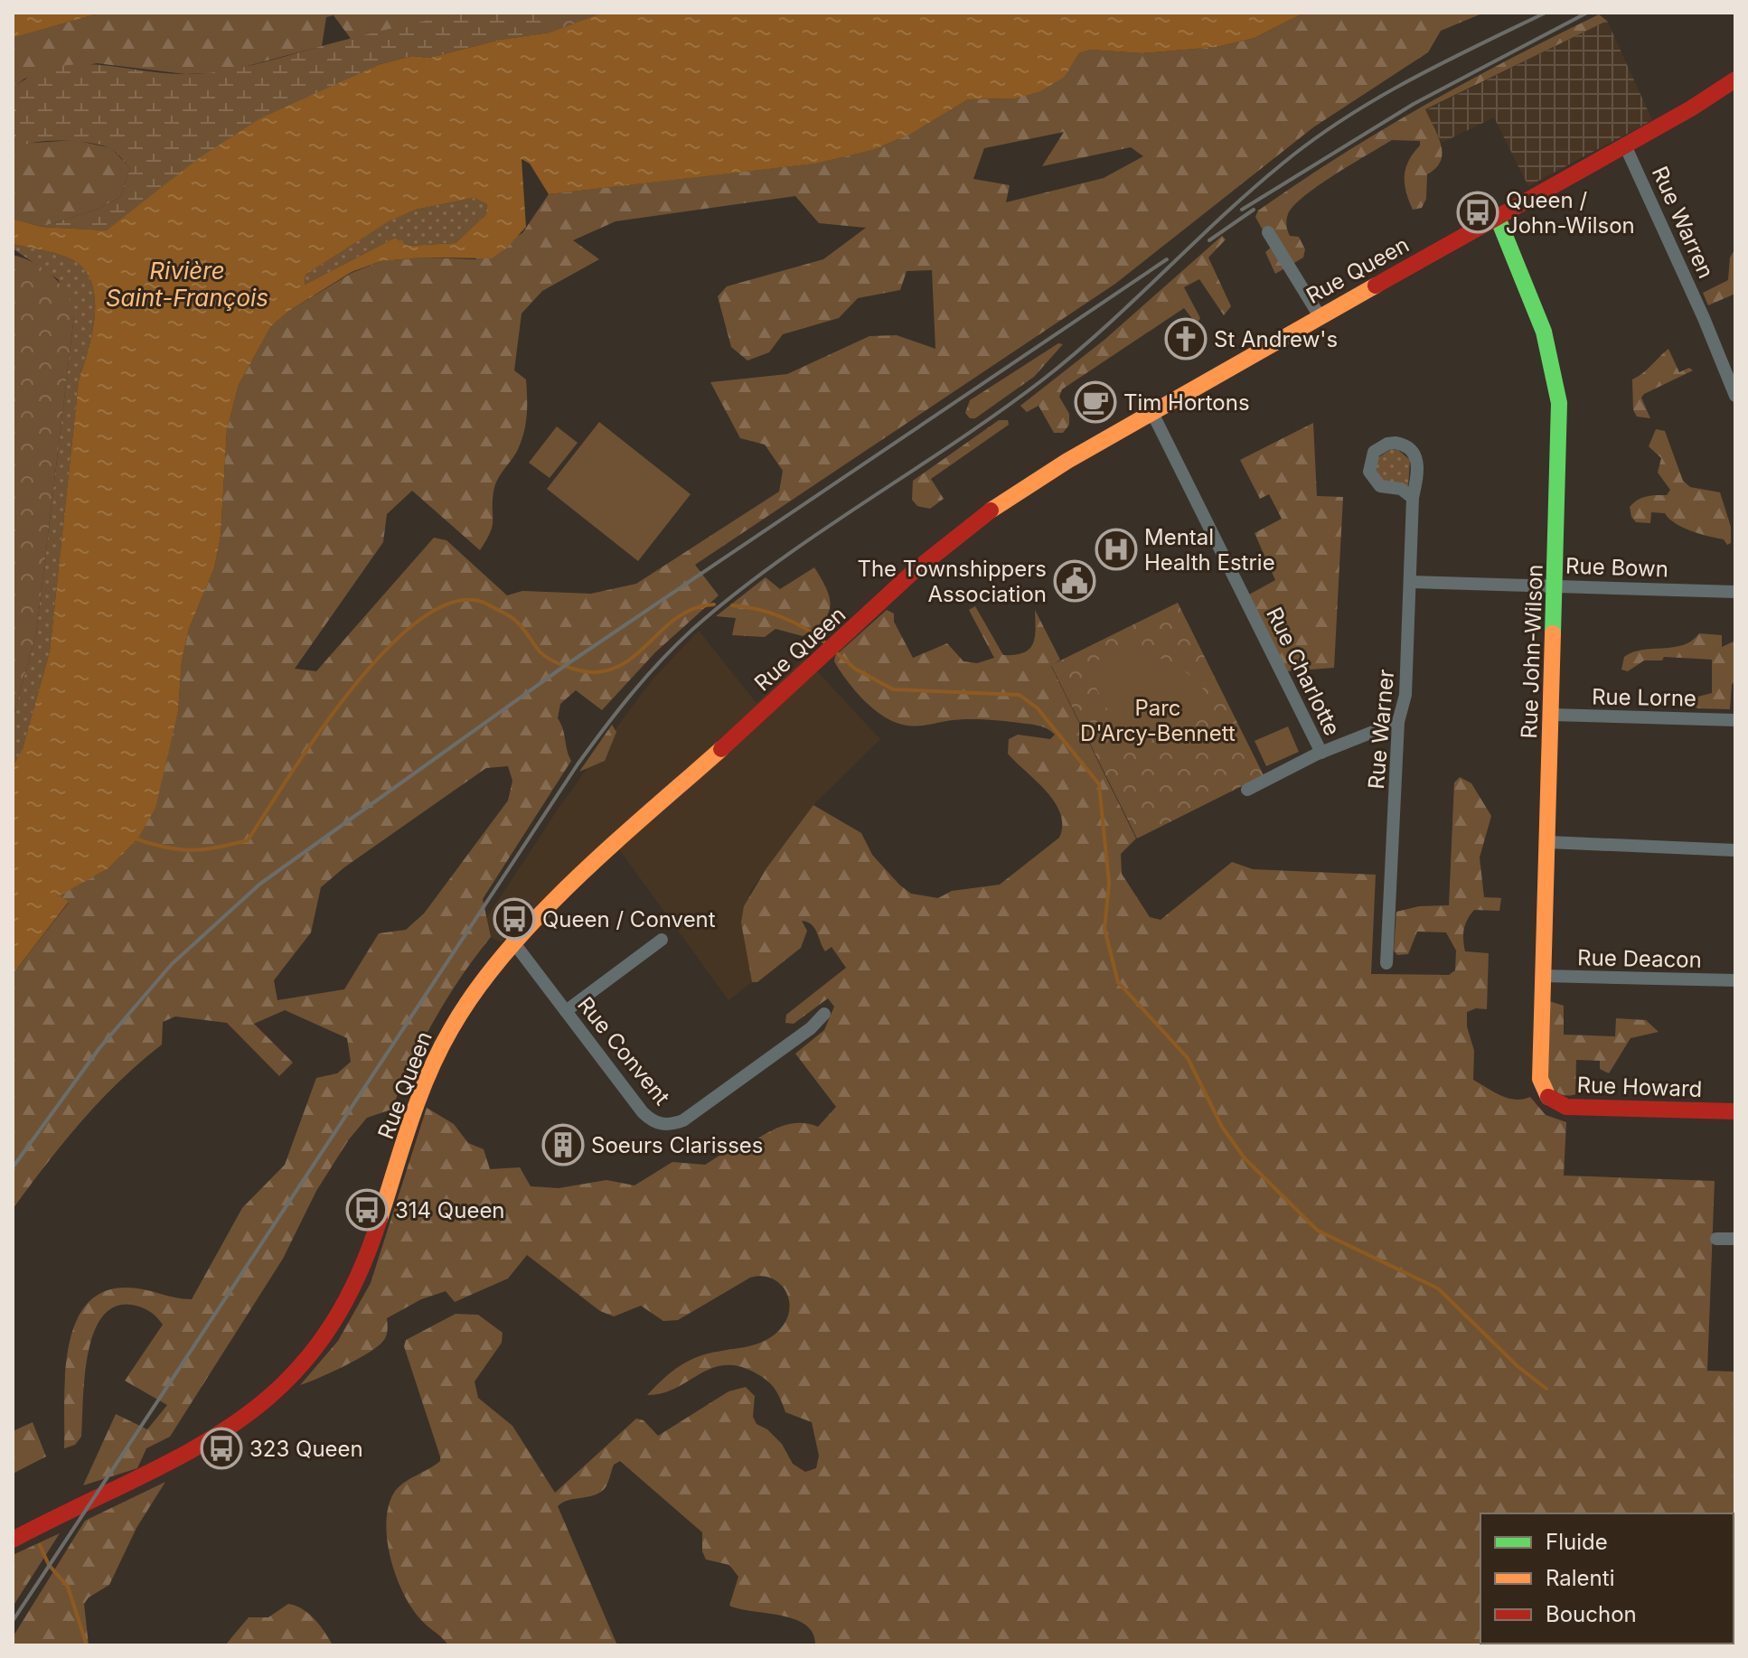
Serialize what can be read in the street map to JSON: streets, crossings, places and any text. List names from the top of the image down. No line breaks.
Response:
{"streets":{"main road":["Rue Queen","Rue John-Wilson","Rue Howard"],"street":["Rue Warren","Rue Bown","Rue Charlotte","Rue Lorne","Rue Warner","Rue Deacon","Rue Convent"]},"crossings":[["Rue Warren","Rue Queen"],["Rue Queen","Rue John-Wilson"],["Rue Queen","Rue Charlotte"],["Rue Queen","Rue Convent"],["Rue Bown","Rue John-Wilson"],["Rue Bown","Rue Warner"],["Rue John-Wilson","Rue Lorne"],["Rue John-Wilson","Rue Deacon"],["Rue John-Wilson","Rue Howard"]],"water":["Rivière Saint-François"],"parks":["Parc D'Arcy-Bennett"],"places":{"bus stop":["Queen / John-Wilson","Queen / Convent","314 Queen","323 Queen"],"church":["St Andrew's"],"cafe":["Tim Hortons"],"hospital":["Mental Health Estrie"],"public building":["The Townshippers Association"],"building":["Soeurs Clarisses"]},"legend":["Fluide","Ralenti","Bouchon"]}
